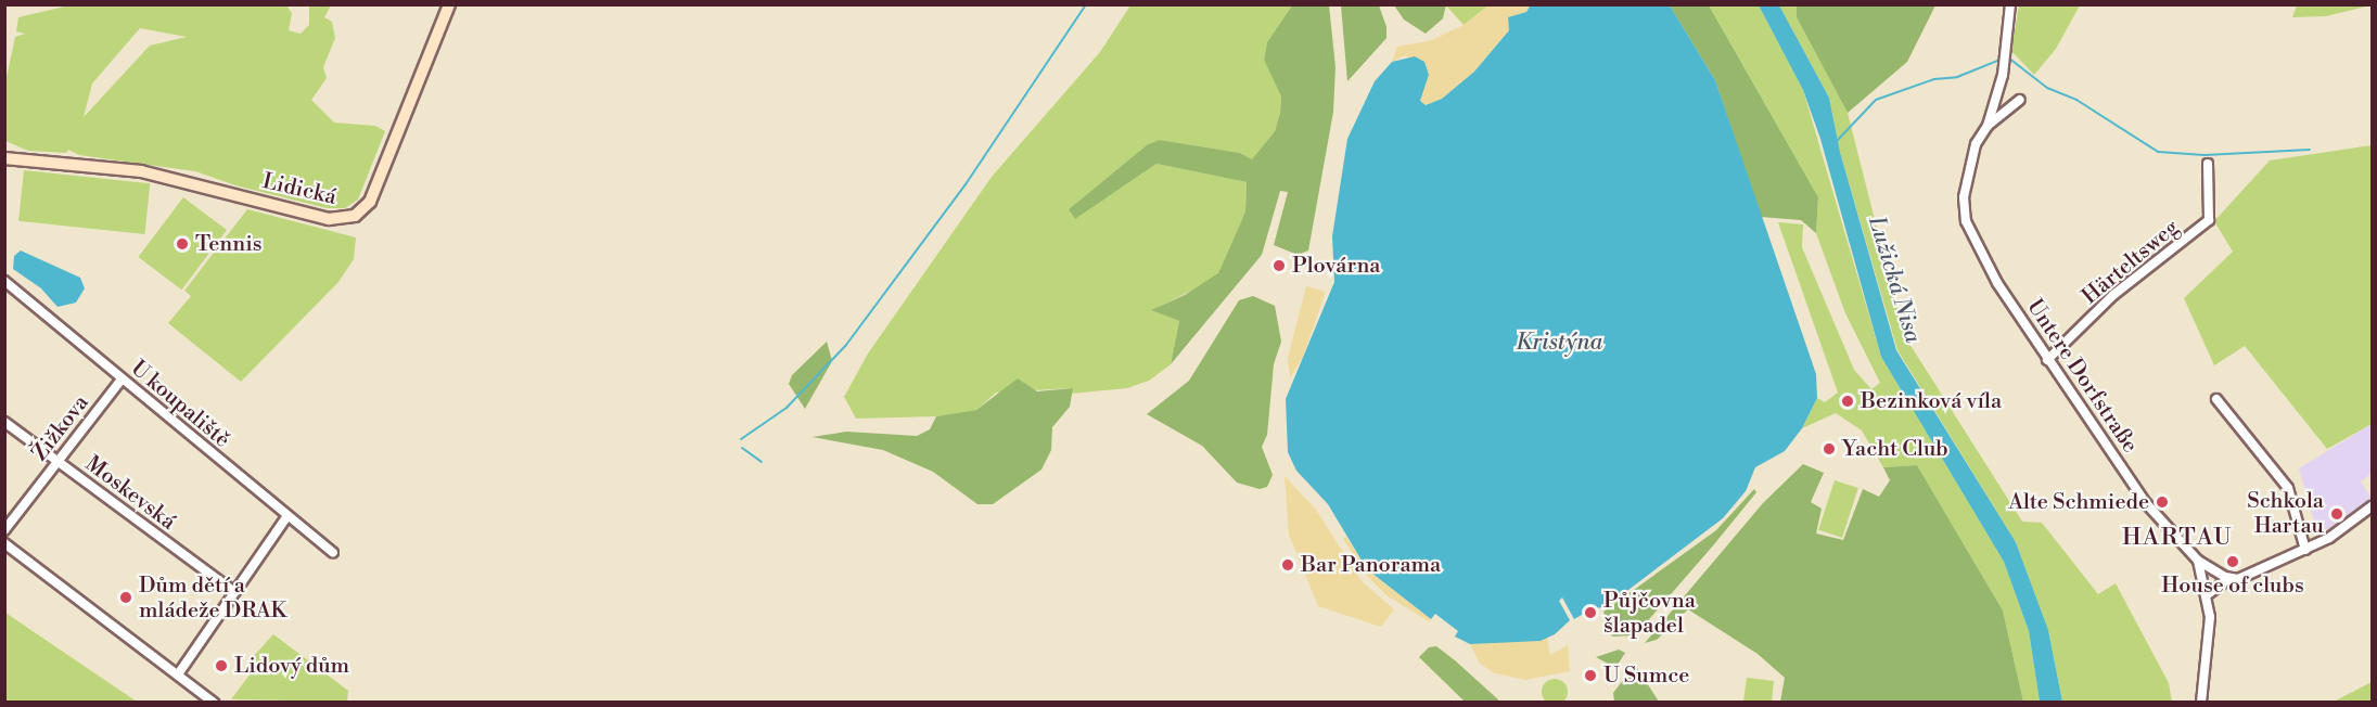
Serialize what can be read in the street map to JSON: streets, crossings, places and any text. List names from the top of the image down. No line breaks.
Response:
{"streets":{"street":["Lidická","Härteltsweg","Untere Dorfstraße","U koupaliště","Žižkova","Moskevská"]},"crossings":[["Härteltsweg","Untere Dorfstraße"],["U koupaliště","Žižkova"],["Žižkova","Moskevská"]],"districts":["HARTAU"],"water":["Lužická Nisa","Kristýna"],"places":["Tennis","Plovárna","Bezinková víla","Yacht Club","Alte Schmiede","Schkola Hartau","House of clubs","Bar Panorama","Dům dětí a mládeže DRAK","Půjčovna šlapadel","Lidový dům","U Sumce"]}
